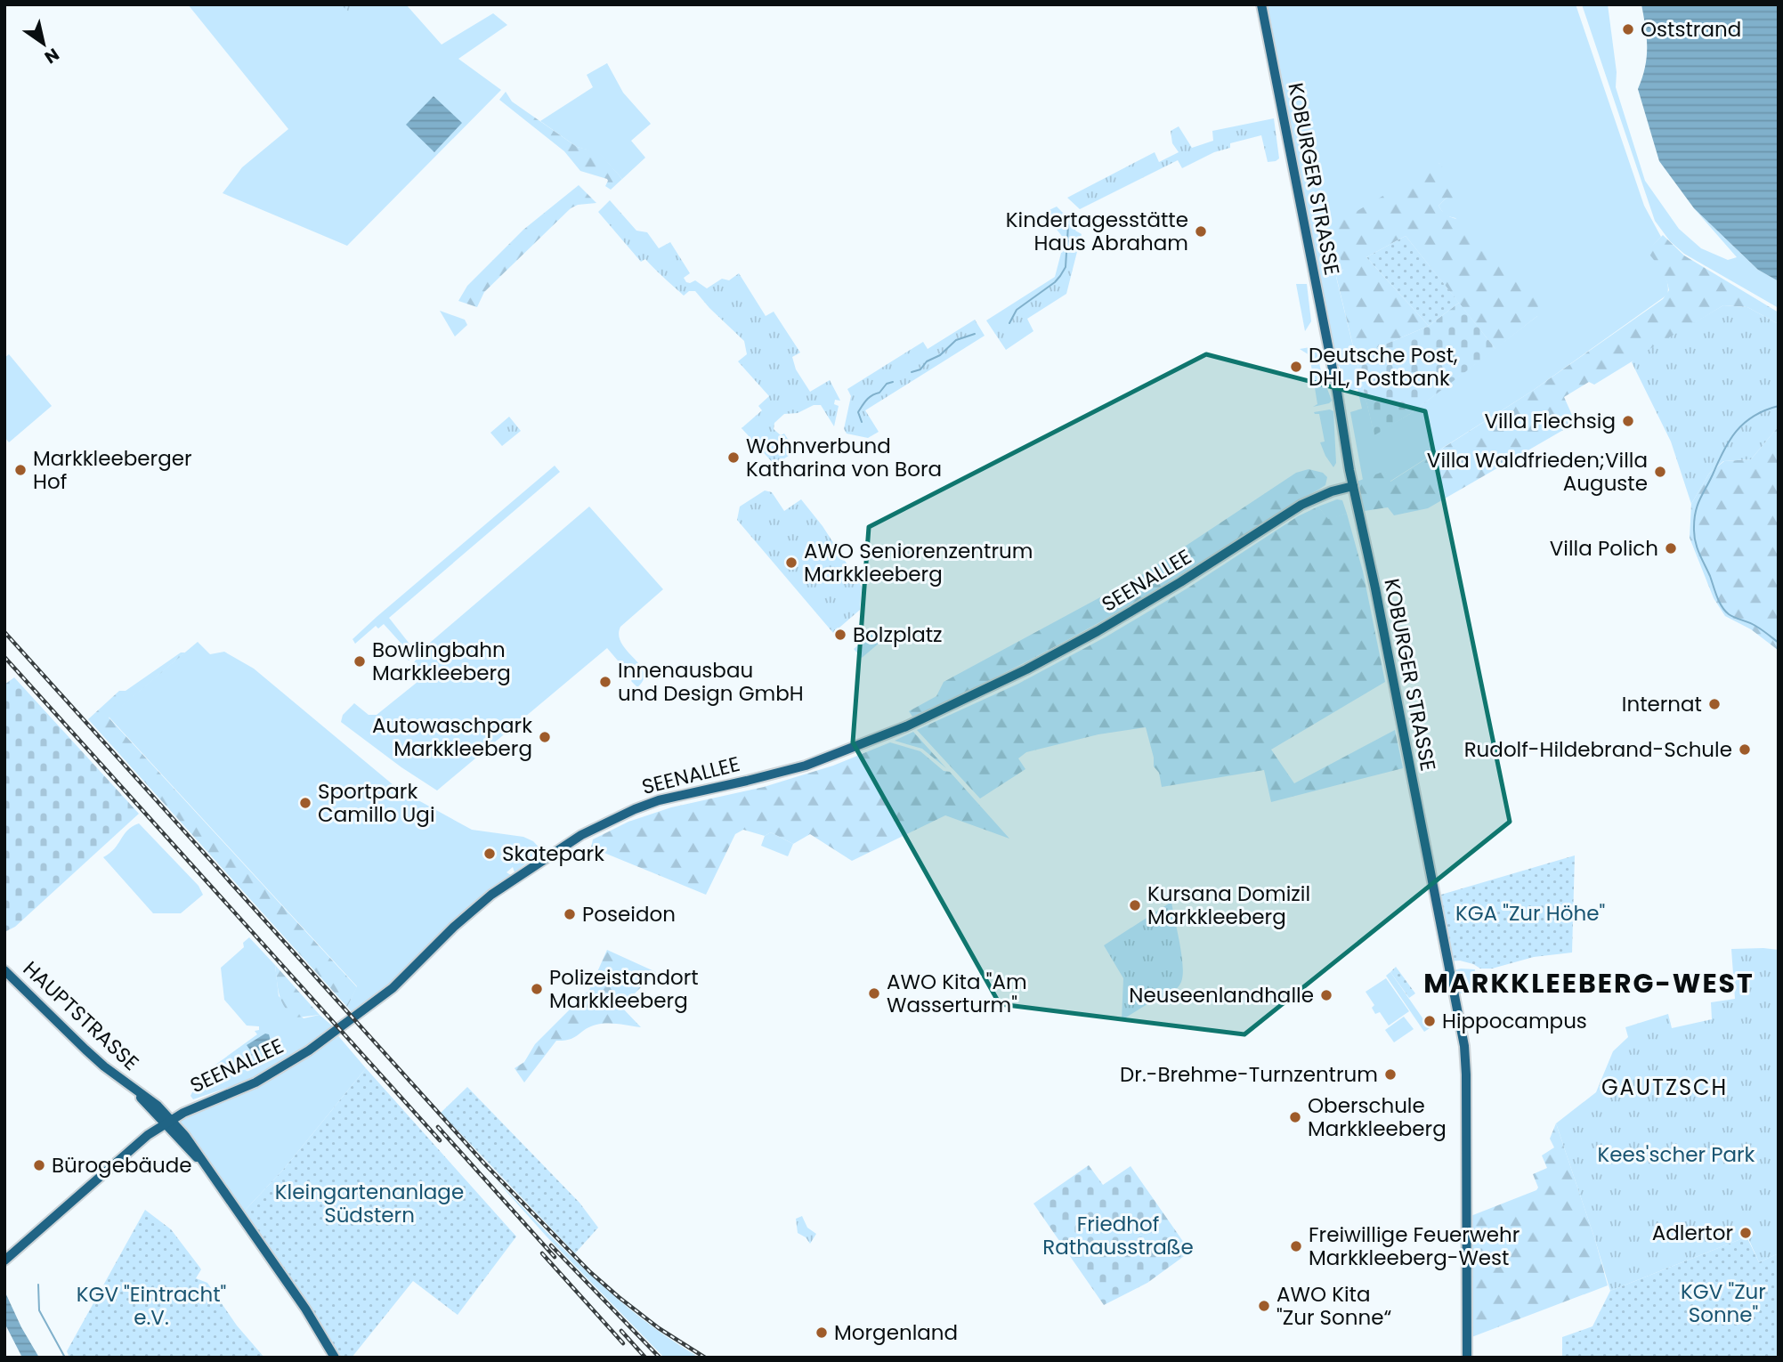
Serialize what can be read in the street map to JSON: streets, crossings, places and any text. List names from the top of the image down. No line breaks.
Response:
{"streets":{"main road":["KOBURGER STRASSE","SEENALLEE","HAUPTSTRASSE"]},"crossings":[["KOBURGER STRASSE","SEENALLEE"],["SEENALLEE","HAUPTSTRASSE"]],"districts":["MARKKLEEBERG-WEST","GAUTZSCH"],"parks":["KGA \"Zur Höhe\"","Kees'scher Park","Kleingartenanlage Südstern","Friedhof Rathausstraße","KGV \"Zur Sonne\"","KGV \"Eintracht\" e.V."],"places":["Oststrand","Kindertagesstätte Haus Abraham","Deutsche Post, DHL, Postbank","Villa Flechsig","Wohnverbund Katharina von Bora","Markkleeberger Hof","Villa Waldfrieden;Villa Auguste","Villa Polich","AWO Seniorenzentrum Markkleeberg","Bolzplatz","Bowlingbahn Markkleeberg","Innenausbau und Design GmbH","Internat","Autowaschpark Markkleeberg","Rudolf-Hildebrand-Schule","Sportpark Camillo Ugi","Skatepark","Kursana Domizil Markkleeberg","Poseidon","Polizeistandort Markkleeberg","AWO Kita \"Am Wasserturm\"","Neuseenlandhalle","Hippocampus","Dr.-Brehme-Turnzentrum","Oberschule Markkleeberg","Bürogebäude","Adlertor","Freiwillige Feuerwehr Markkleeberg-West","AWO Kita \"Zur Sonne“","Morgenland"],"north":"bottom right"}
